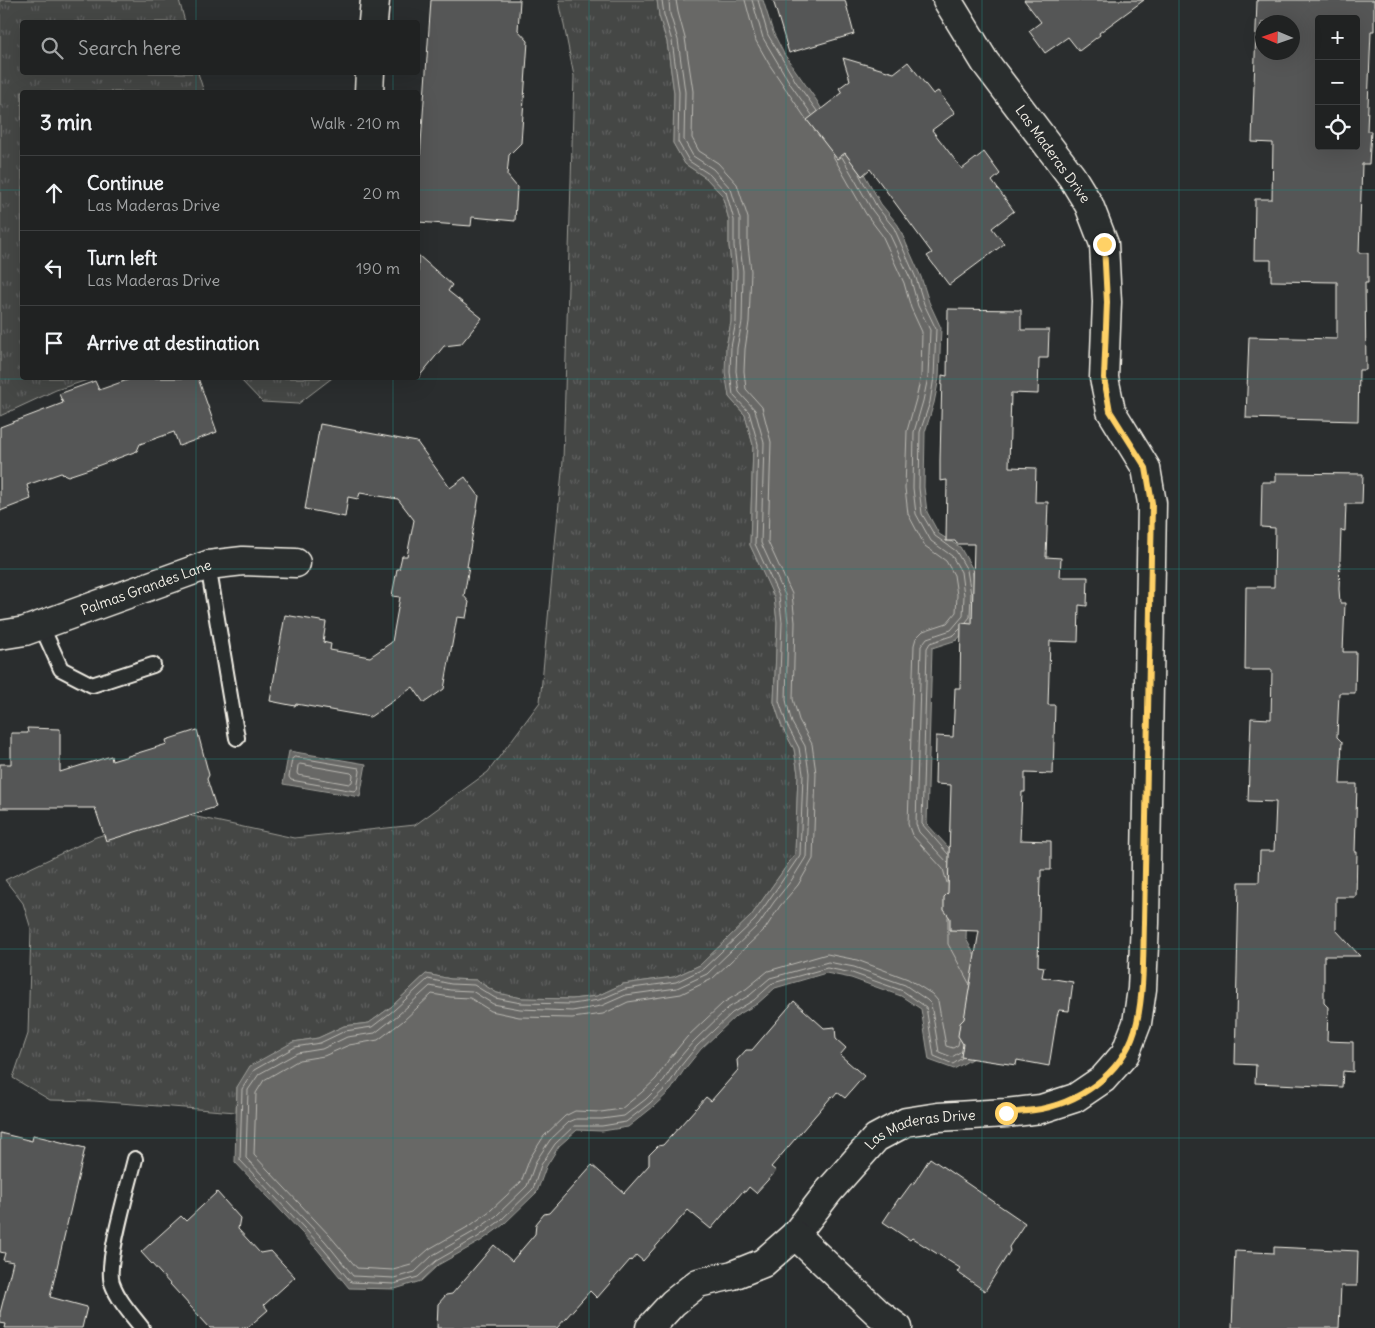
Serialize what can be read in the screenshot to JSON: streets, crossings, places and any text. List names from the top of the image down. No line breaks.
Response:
{"streets":{"street":["Las Maderas Drive","Palmas Grandes Lane"]},"north":"left","page":{"map_buttons":["+","−"],"search":"Search here","heading":["3 min","Walk · 210 m"],"list":[["Continue","Las Maderas Drive","20 m"],["Turn left","Las Maderas Drive","190 m"],"Arrive at destination"]}}
